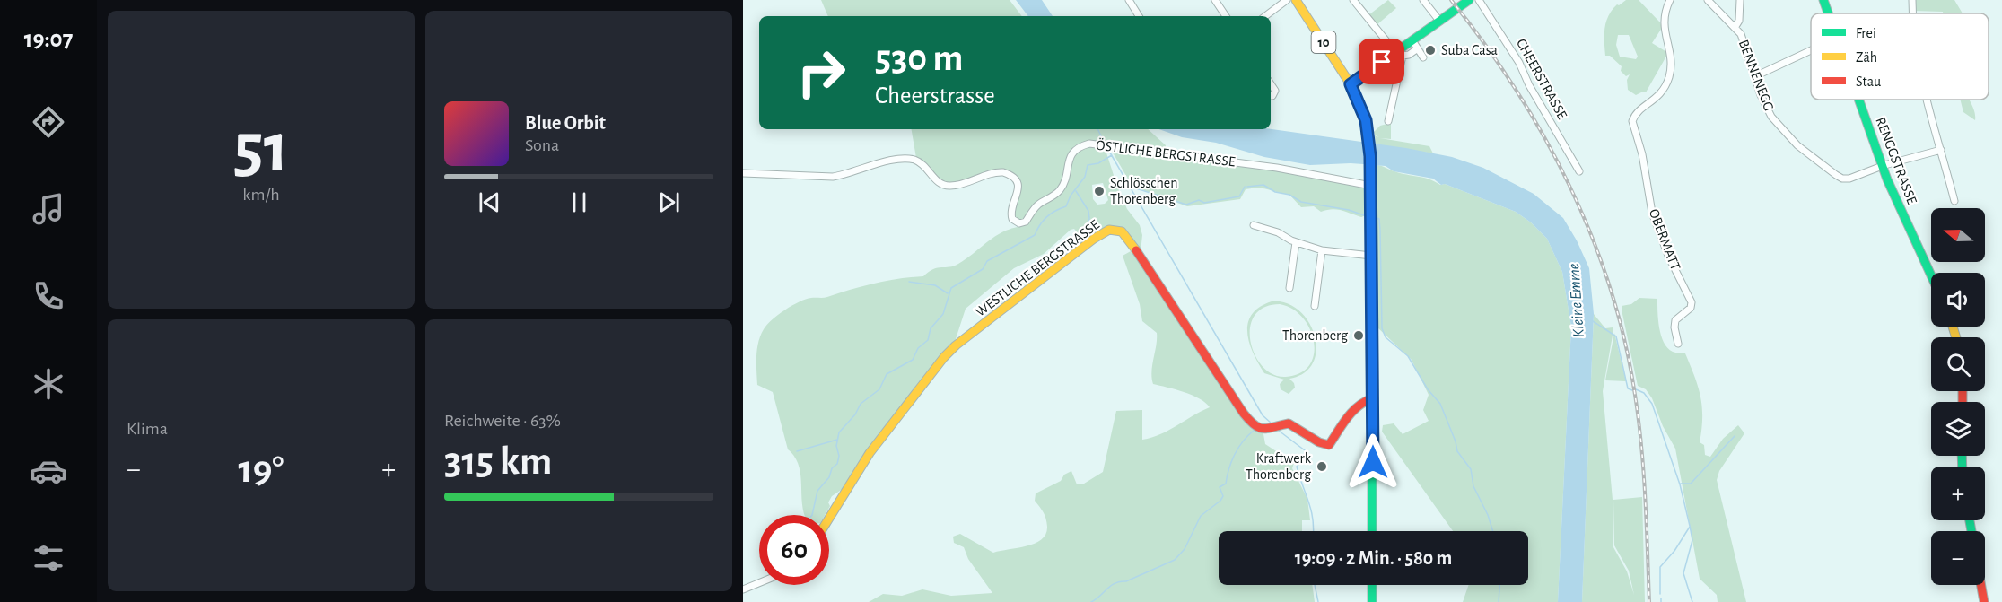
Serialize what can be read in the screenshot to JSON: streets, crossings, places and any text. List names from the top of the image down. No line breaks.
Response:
{"streets":{"main road":["10","RENGGSTRASSE","WESTLICHE BERGSTRASSE"],"street":["BENNENEGG","CHEERSTRASSE","ÖSTLICHE BERGSTRASSE","OBERMATT"]},"crossings":[["10","ÖSTLICHE BERGSTRASSE"],["10","WESTLICHE BERGSTRASSE"],["BENNENEGG","RENGGSTRASSE"]],"water":["Kleine Emme"],"places":["Suba Casa","Schlösschen Thorenberg","Thorenberg","Kraftwerk Thorenberg"],"legend":["Frei","Zäh","Stau"],"north":"left","page":{"tabs":"19:07","tile":[["51","km/h"],"Klima",["Reichweite · 63%","315 km"]],"turn":["530 m","Cheerstrasse"],"song":["Blue Orbit","Sona"],"map_buttons":["+","−"],"heat":["−","19°","+"],"limit":"60","trip":"19:09 · 2 Min. · 580 m"}}
